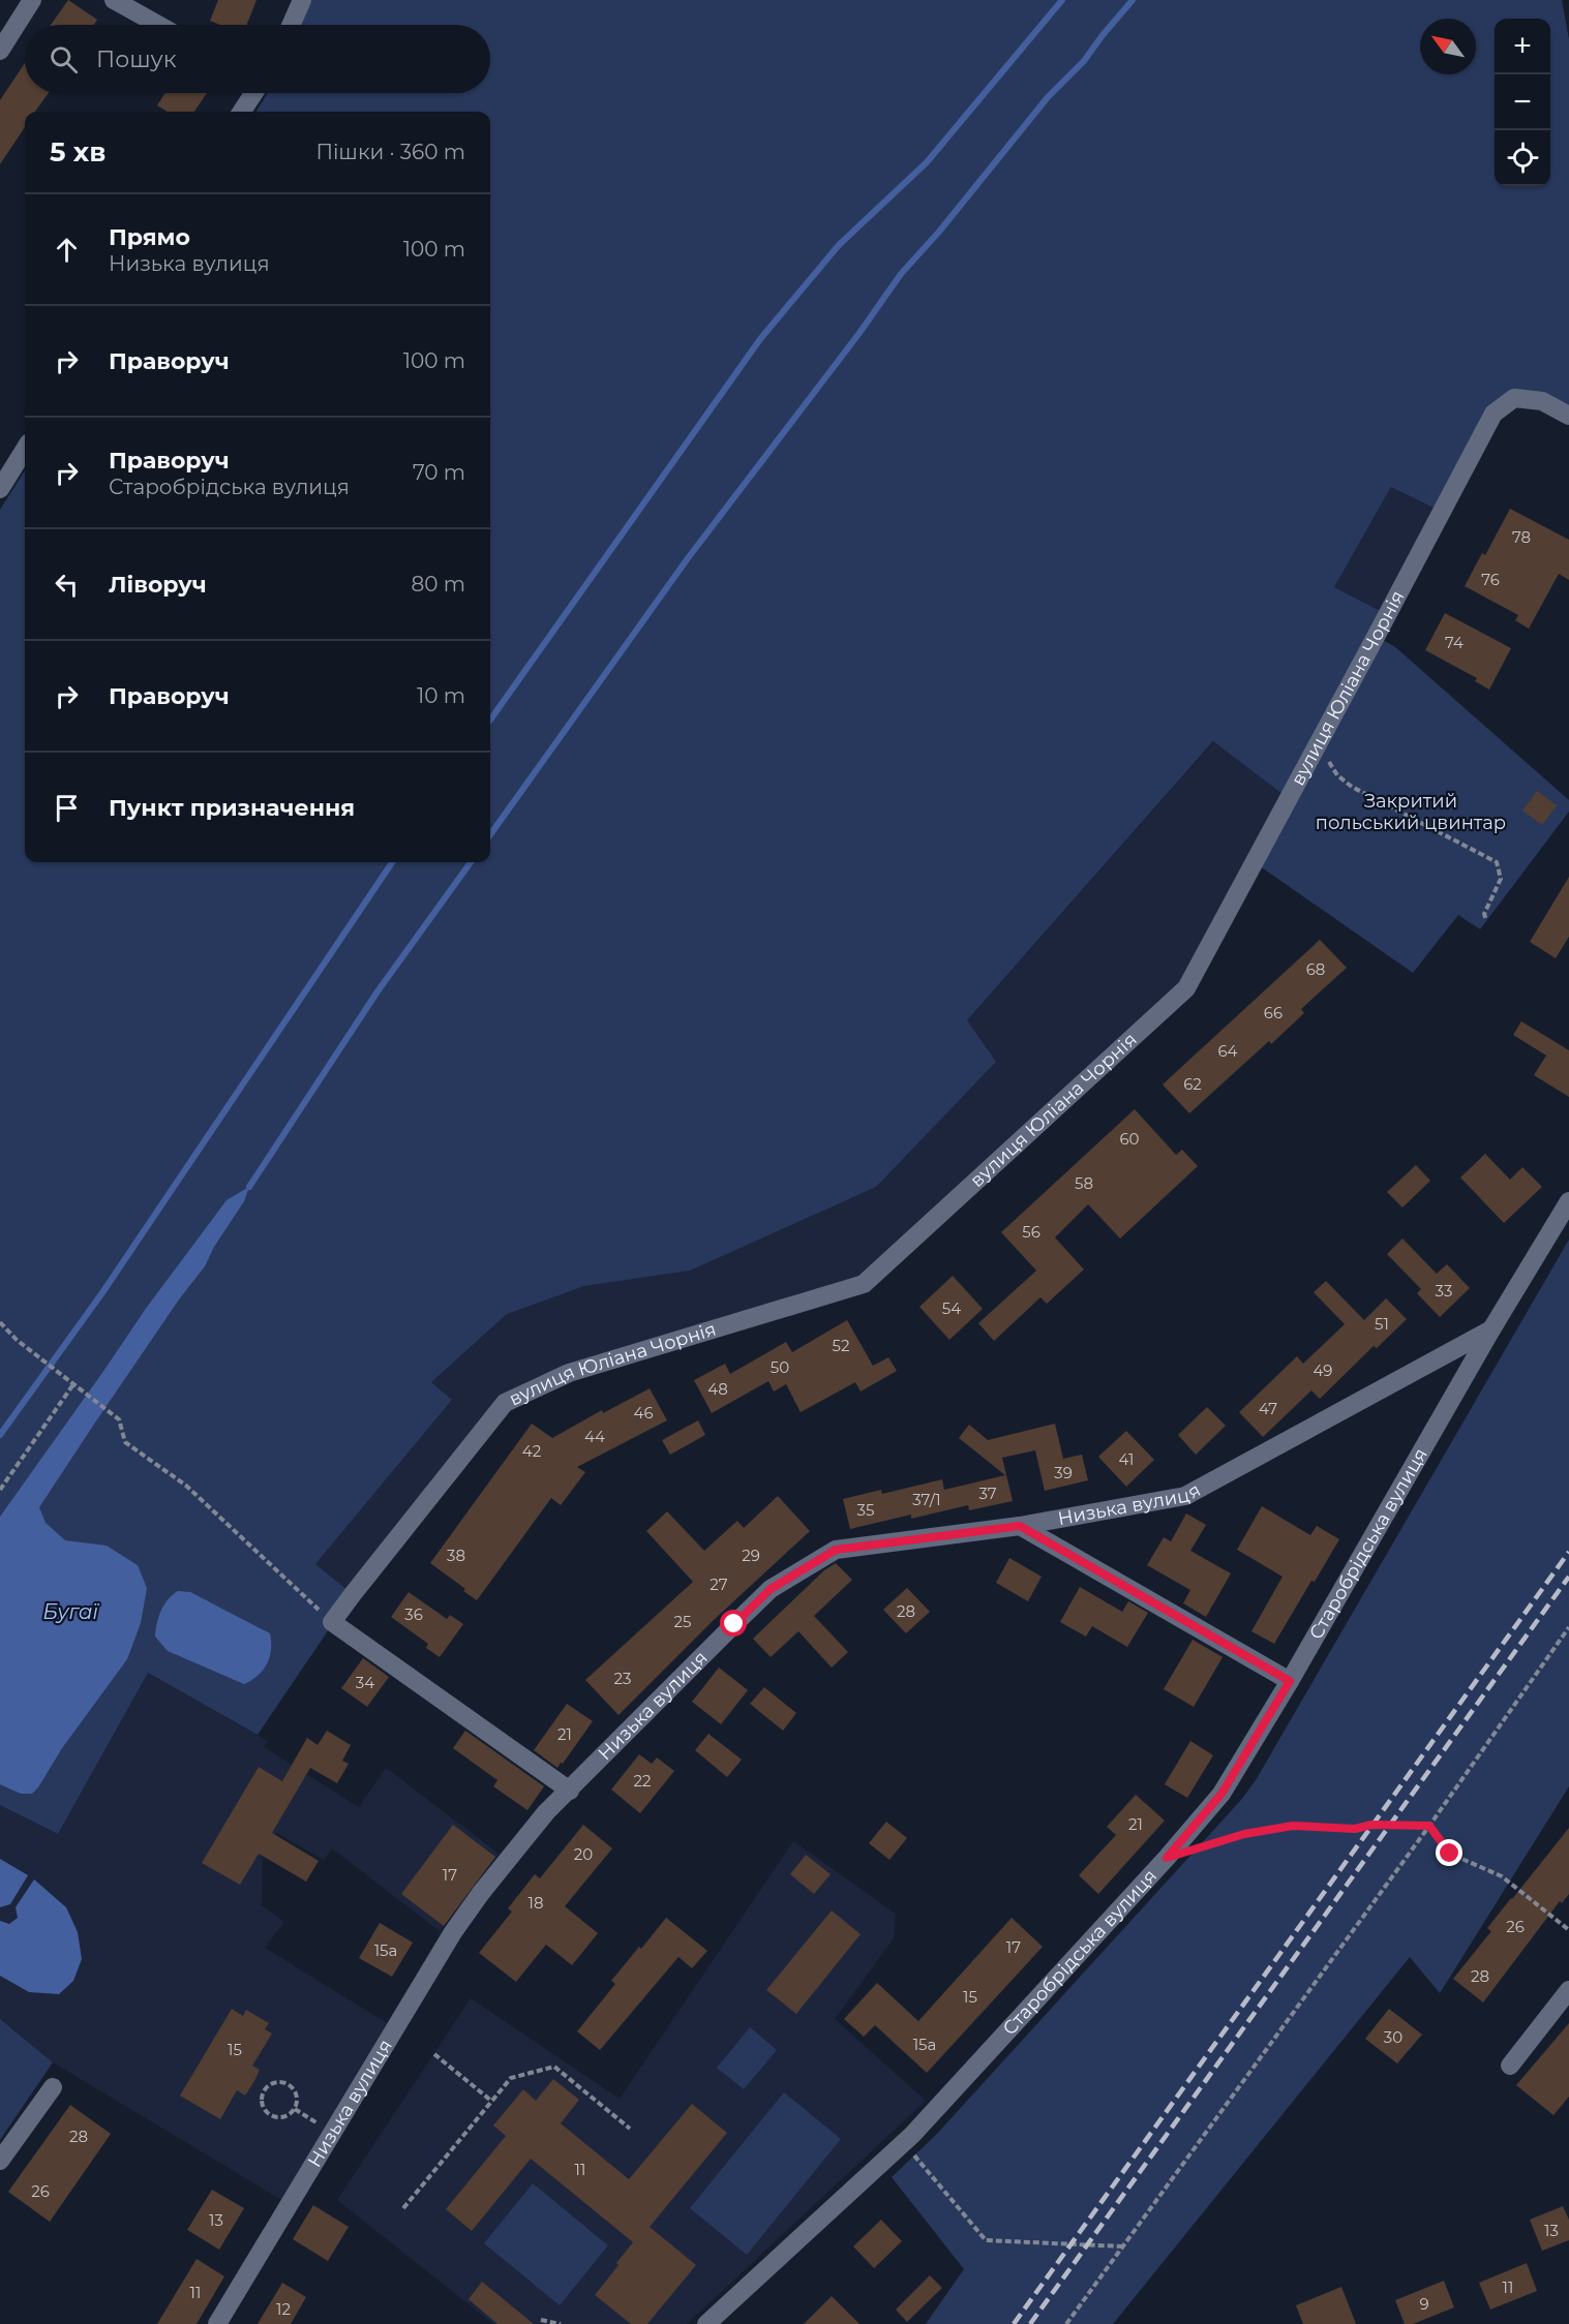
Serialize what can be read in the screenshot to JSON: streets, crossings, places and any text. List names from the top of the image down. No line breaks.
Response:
{"streets":{"street":["вулиця Юліана Чорнія","Низька вулиця","Старобрідська вулиця"]},"crossings":[["Низька вулиця","Старобрідська вулиця"]],"water":["Бугаї"],"parks":["Закритий польський цвинтар"],"house_numbers":["78","76","74","68","66","64","62","60","58","56","33","54","51","52","50","49","48","47","46","44","42","41","39","37","37/1","35","38","29","27","28","36","25","23","34","21","22","21","20","17","18","26","17","15а","28","15","30","15а","15","28","11","26","13","13","11","11","9","12"],"north":"top left","page":{"map_buttons":["+","−"],"search":"Пошук","heading":["5 хв","Пішки · 360 m"],"list":[["Прямо","Низька вулиця","100 m"],["Праворуч","100 m"],["Праворуч","Старобрідська вулиця","70 m"],["Ліворуч","80 m"],["Праворуч","10 m"],"Пункт призначення"]}}
